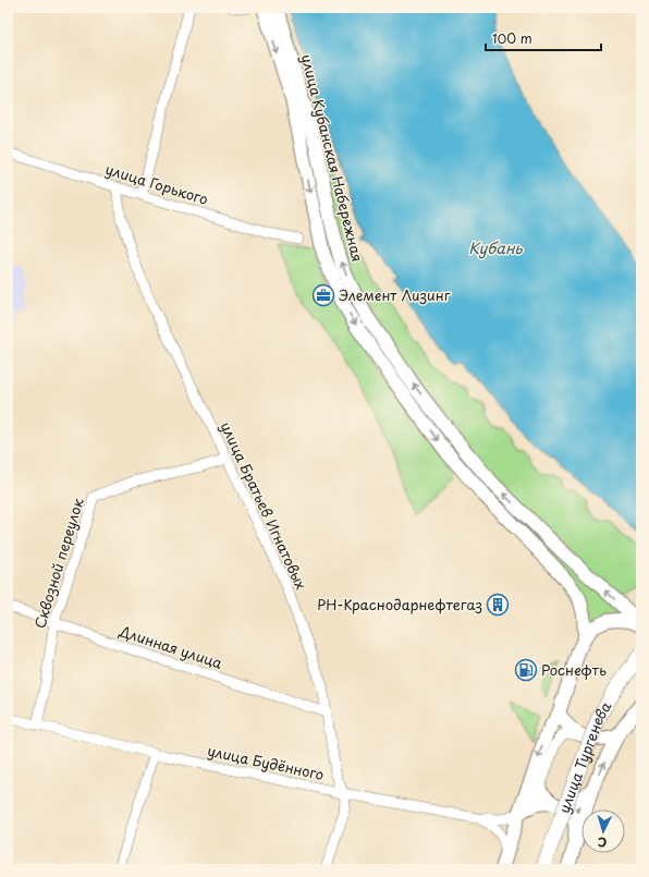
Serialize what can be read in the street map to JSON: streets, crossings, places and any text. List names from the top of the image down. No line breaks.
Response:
{"streets":{"highway":["улица Тургенева"],"main road":["улица Кубанская Набережная"],"street":["улица Горького","улица Братьев Игнатовых","Сквозной переулок","Длинная улица","улица Будённого"]},"crossings":[["улица Кубанская Набережная","улица Будённого"],["улица Горького","улица Братьев Игнатовых"],["улица Братьев Игнатовых","Сквозной переулок"],["улица Братьев Игнатовых","Длинная улица"],["улица Братьев Игнатовых","улица Будённого"],["Сквозной переулок","Длинная улица"],["Сквозной переулок","улица Будённого"]],"water":["Кубань"],"places":{"office":["Элемент Лизинг"],"building":["РН-Краснодарнефтегаз"],"fuel station":["Роснефть"]},"scale_bar":"100 m","north":"bottom"}
